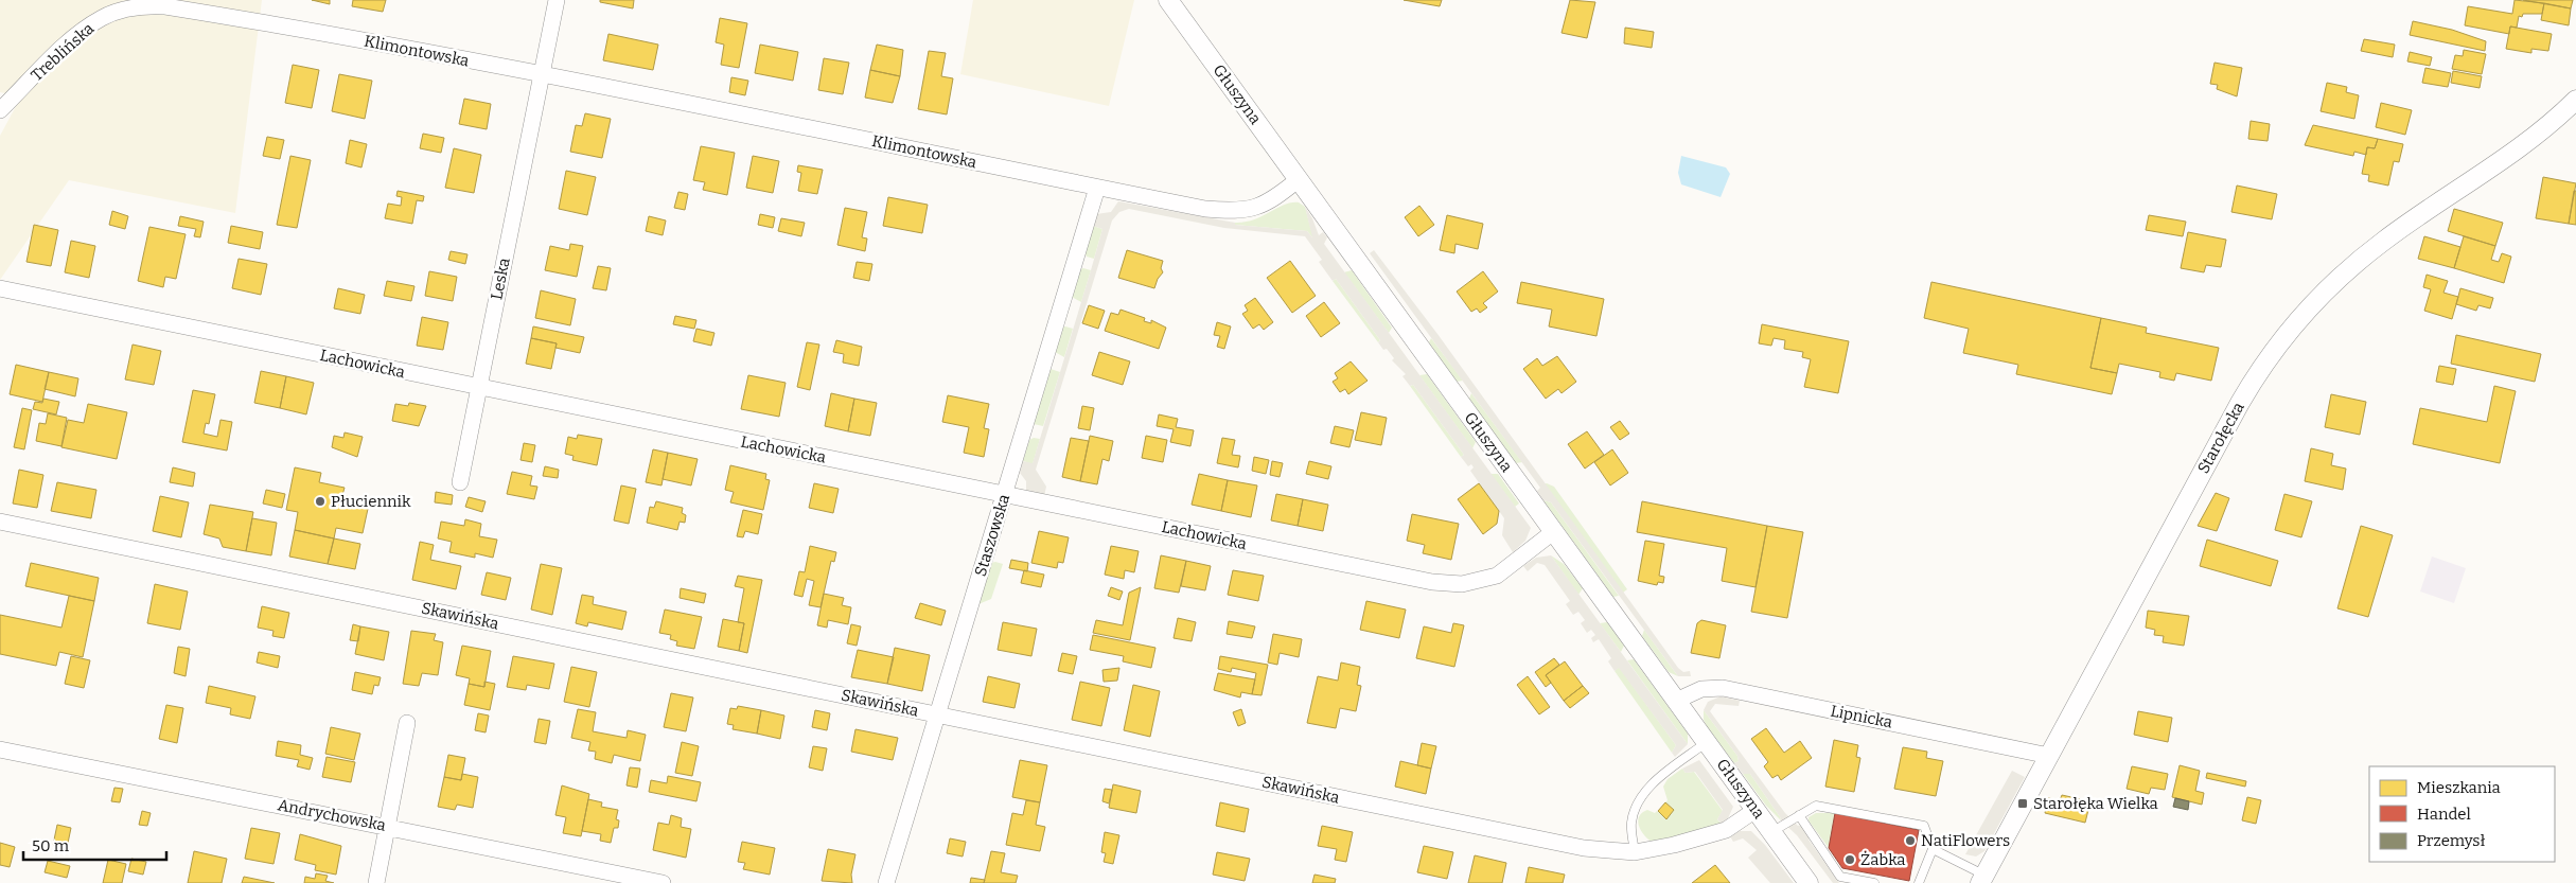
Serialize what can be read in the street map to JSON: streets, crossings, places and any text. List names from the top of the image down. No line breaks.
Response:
{"streets":{"street":["Klimontowska","Treblińska","Głuszyna","Leska","Lachowicka","Starołęcka","Staszowska","Skawińska","Lipnicka","Andrychowska"]},"crossings":[["Klimontowska","Treblińska"],["Klimontowska","Głuszyna"],["Klimontowska","Leska"],["Klimontowska","Staszowska"],["Głuszyna","Lachowicka"],["Głuszyna","Skawińska"],["Głuszyna","Lipnicka"],["Leska","Lachowicka"],["Lachowicka","Staszowska"],["Starołęcka","Lipnicka"],["Staszowska","Skawińska"]],"places":{"other":["Płuciennik","NatiFlowers","Żabka"],"transit":["Starołęka Wielka"]},"legend":["Mieszkania","Handel","Przemysł"],"scale_bar":"50 m"}
